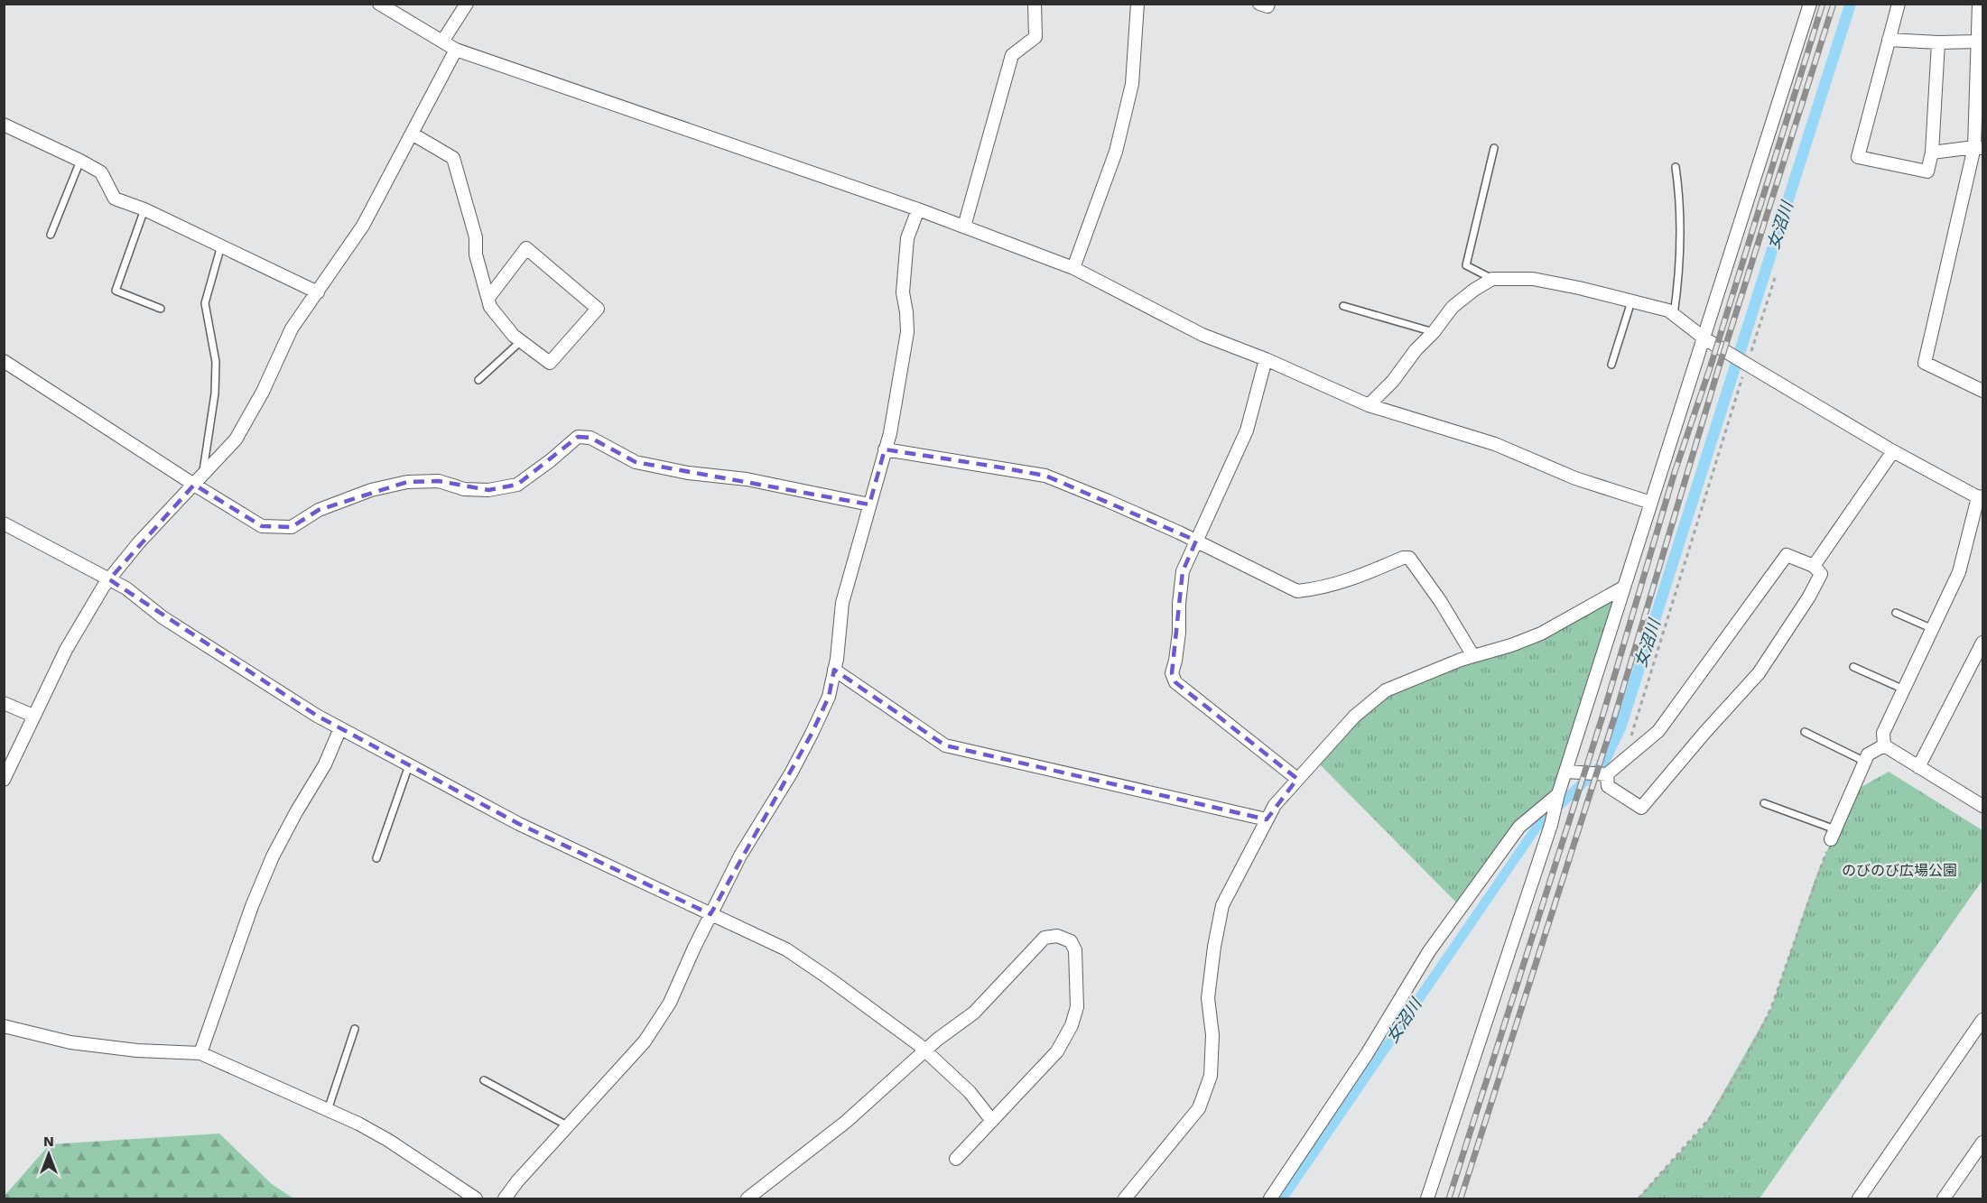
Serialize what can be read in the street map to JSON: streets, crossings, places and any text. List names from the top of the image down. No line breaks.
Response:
{"water":["女沼川"],"parks":["のびのび広場公園"],"north":"top"}
